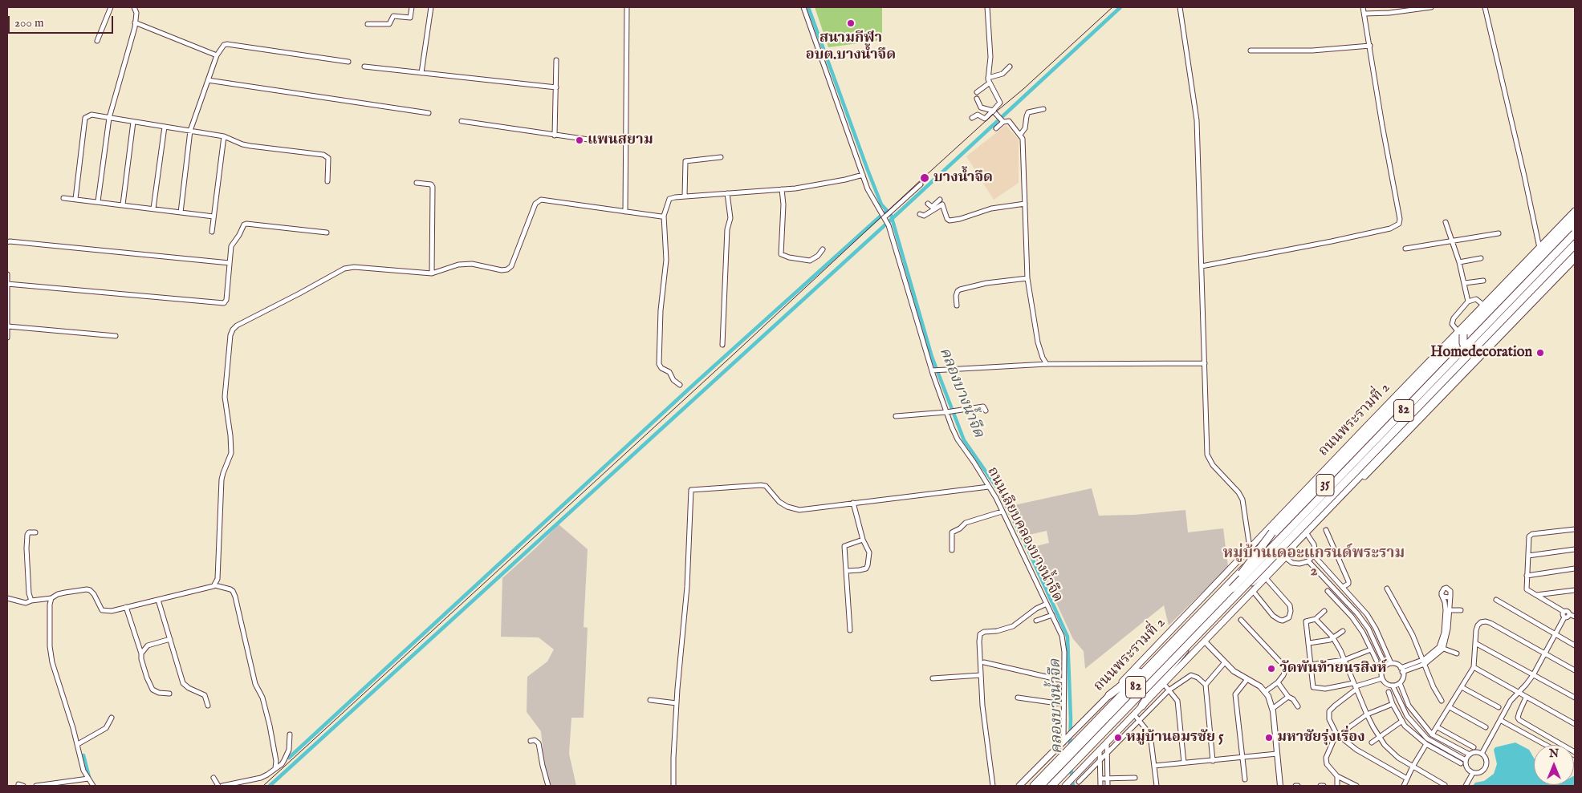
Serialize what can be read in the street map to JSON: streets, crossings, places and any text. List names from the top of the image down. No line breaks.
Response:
{"streets":{"highway":["82","ถนนพระรามที่ 2","35"],"street":["ถนนเลียบคลองบางน้ำจืด"]},"crossings":[["82","35"],["ถนนพระรามที่ 2","ถนนเลียบคลองบางน้ำจืด"]],"districts":["หมู่บ้านเดอะแกรนด์พระราม 2"],"water":["คลองบางน้ำจืด"],"places":["สนามกีฬา อบต.บางน้ำจืด","แพนสยาม","บางน้ำจืด","Homedecoration","วัดพันท้ายนรสิงห์","หมู่บ้านอมรชัย 5","มหาชัยรุ่งเรื่อง"],"scale_bar":"200 m","north":"top"}
